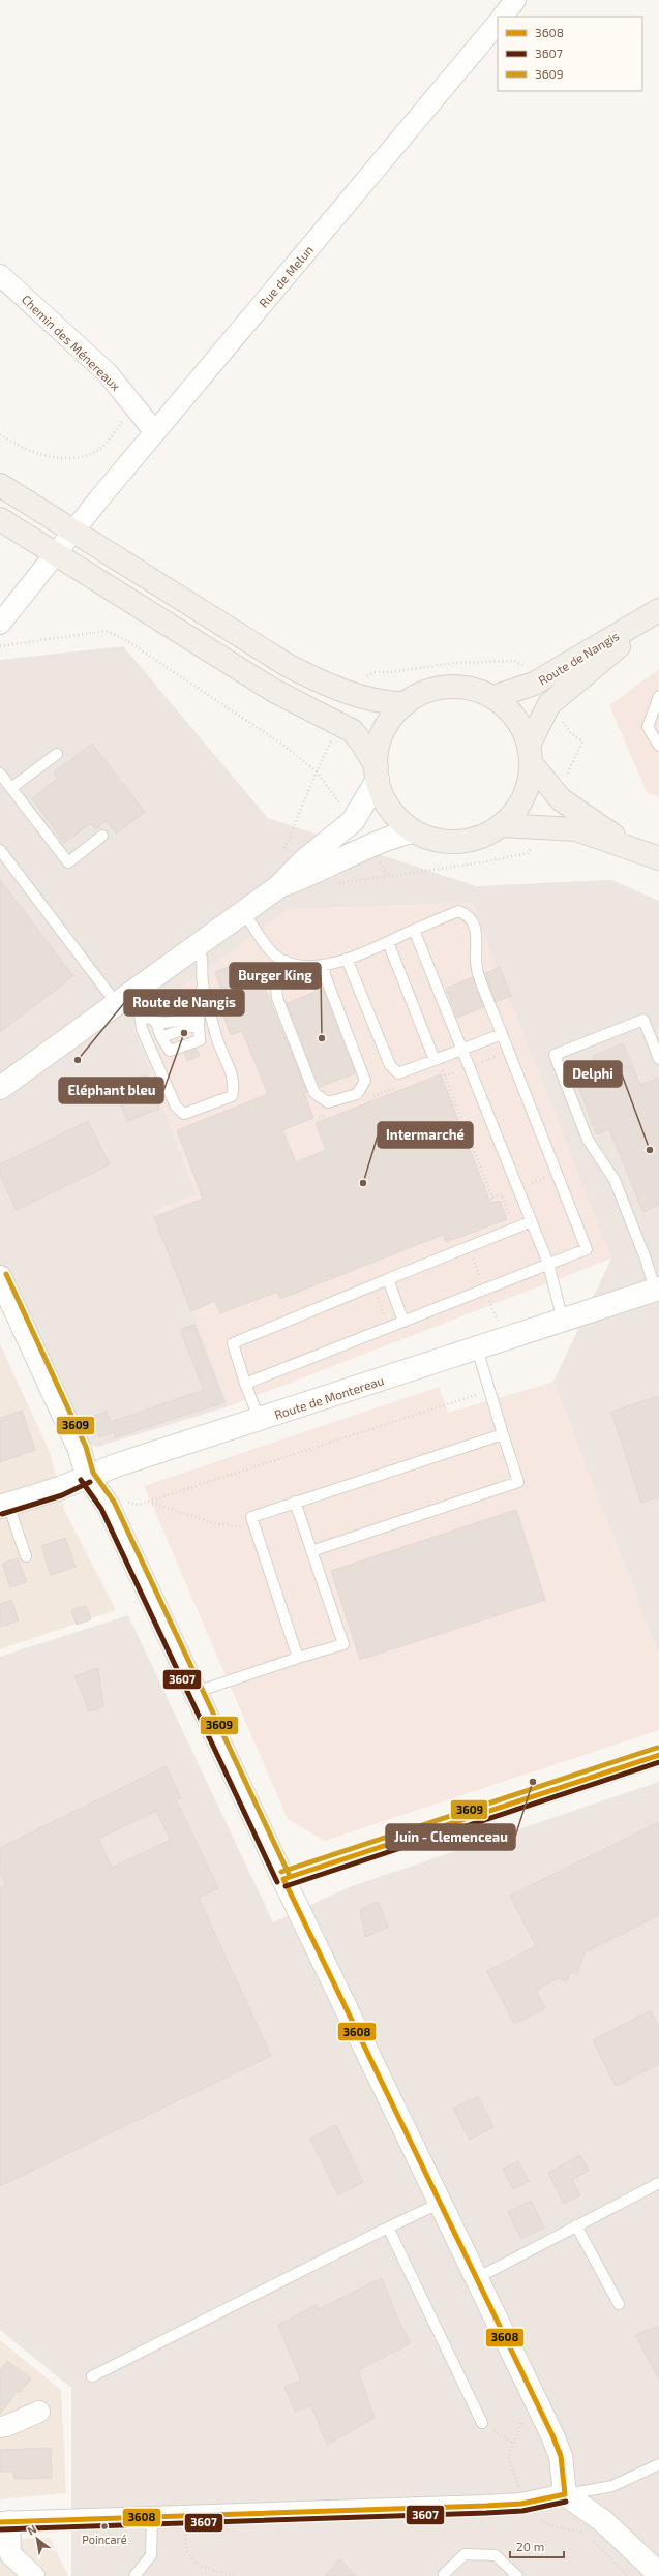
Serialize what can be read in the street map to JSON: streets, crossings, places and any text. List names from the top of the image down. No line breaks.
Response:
{"streets":{"main road":["Route de Nangis"],"street":["Rue de Melun","Chemin des Ménereaux","Route de Montereau"]},"crossings":[["Rue de Melun","Chemin des Ménereaux"]],"places":["Eléphant bleu","Burger King","Route de Nangis","Delphi","Intermarché","Juin - Clemenceau","Poincaré"],"lines":["transit line 3609","transit line 3607","transit line 3608"],"legend":["3608","3607","3609"],"scale_bar":"20 m","north":"top left"}
